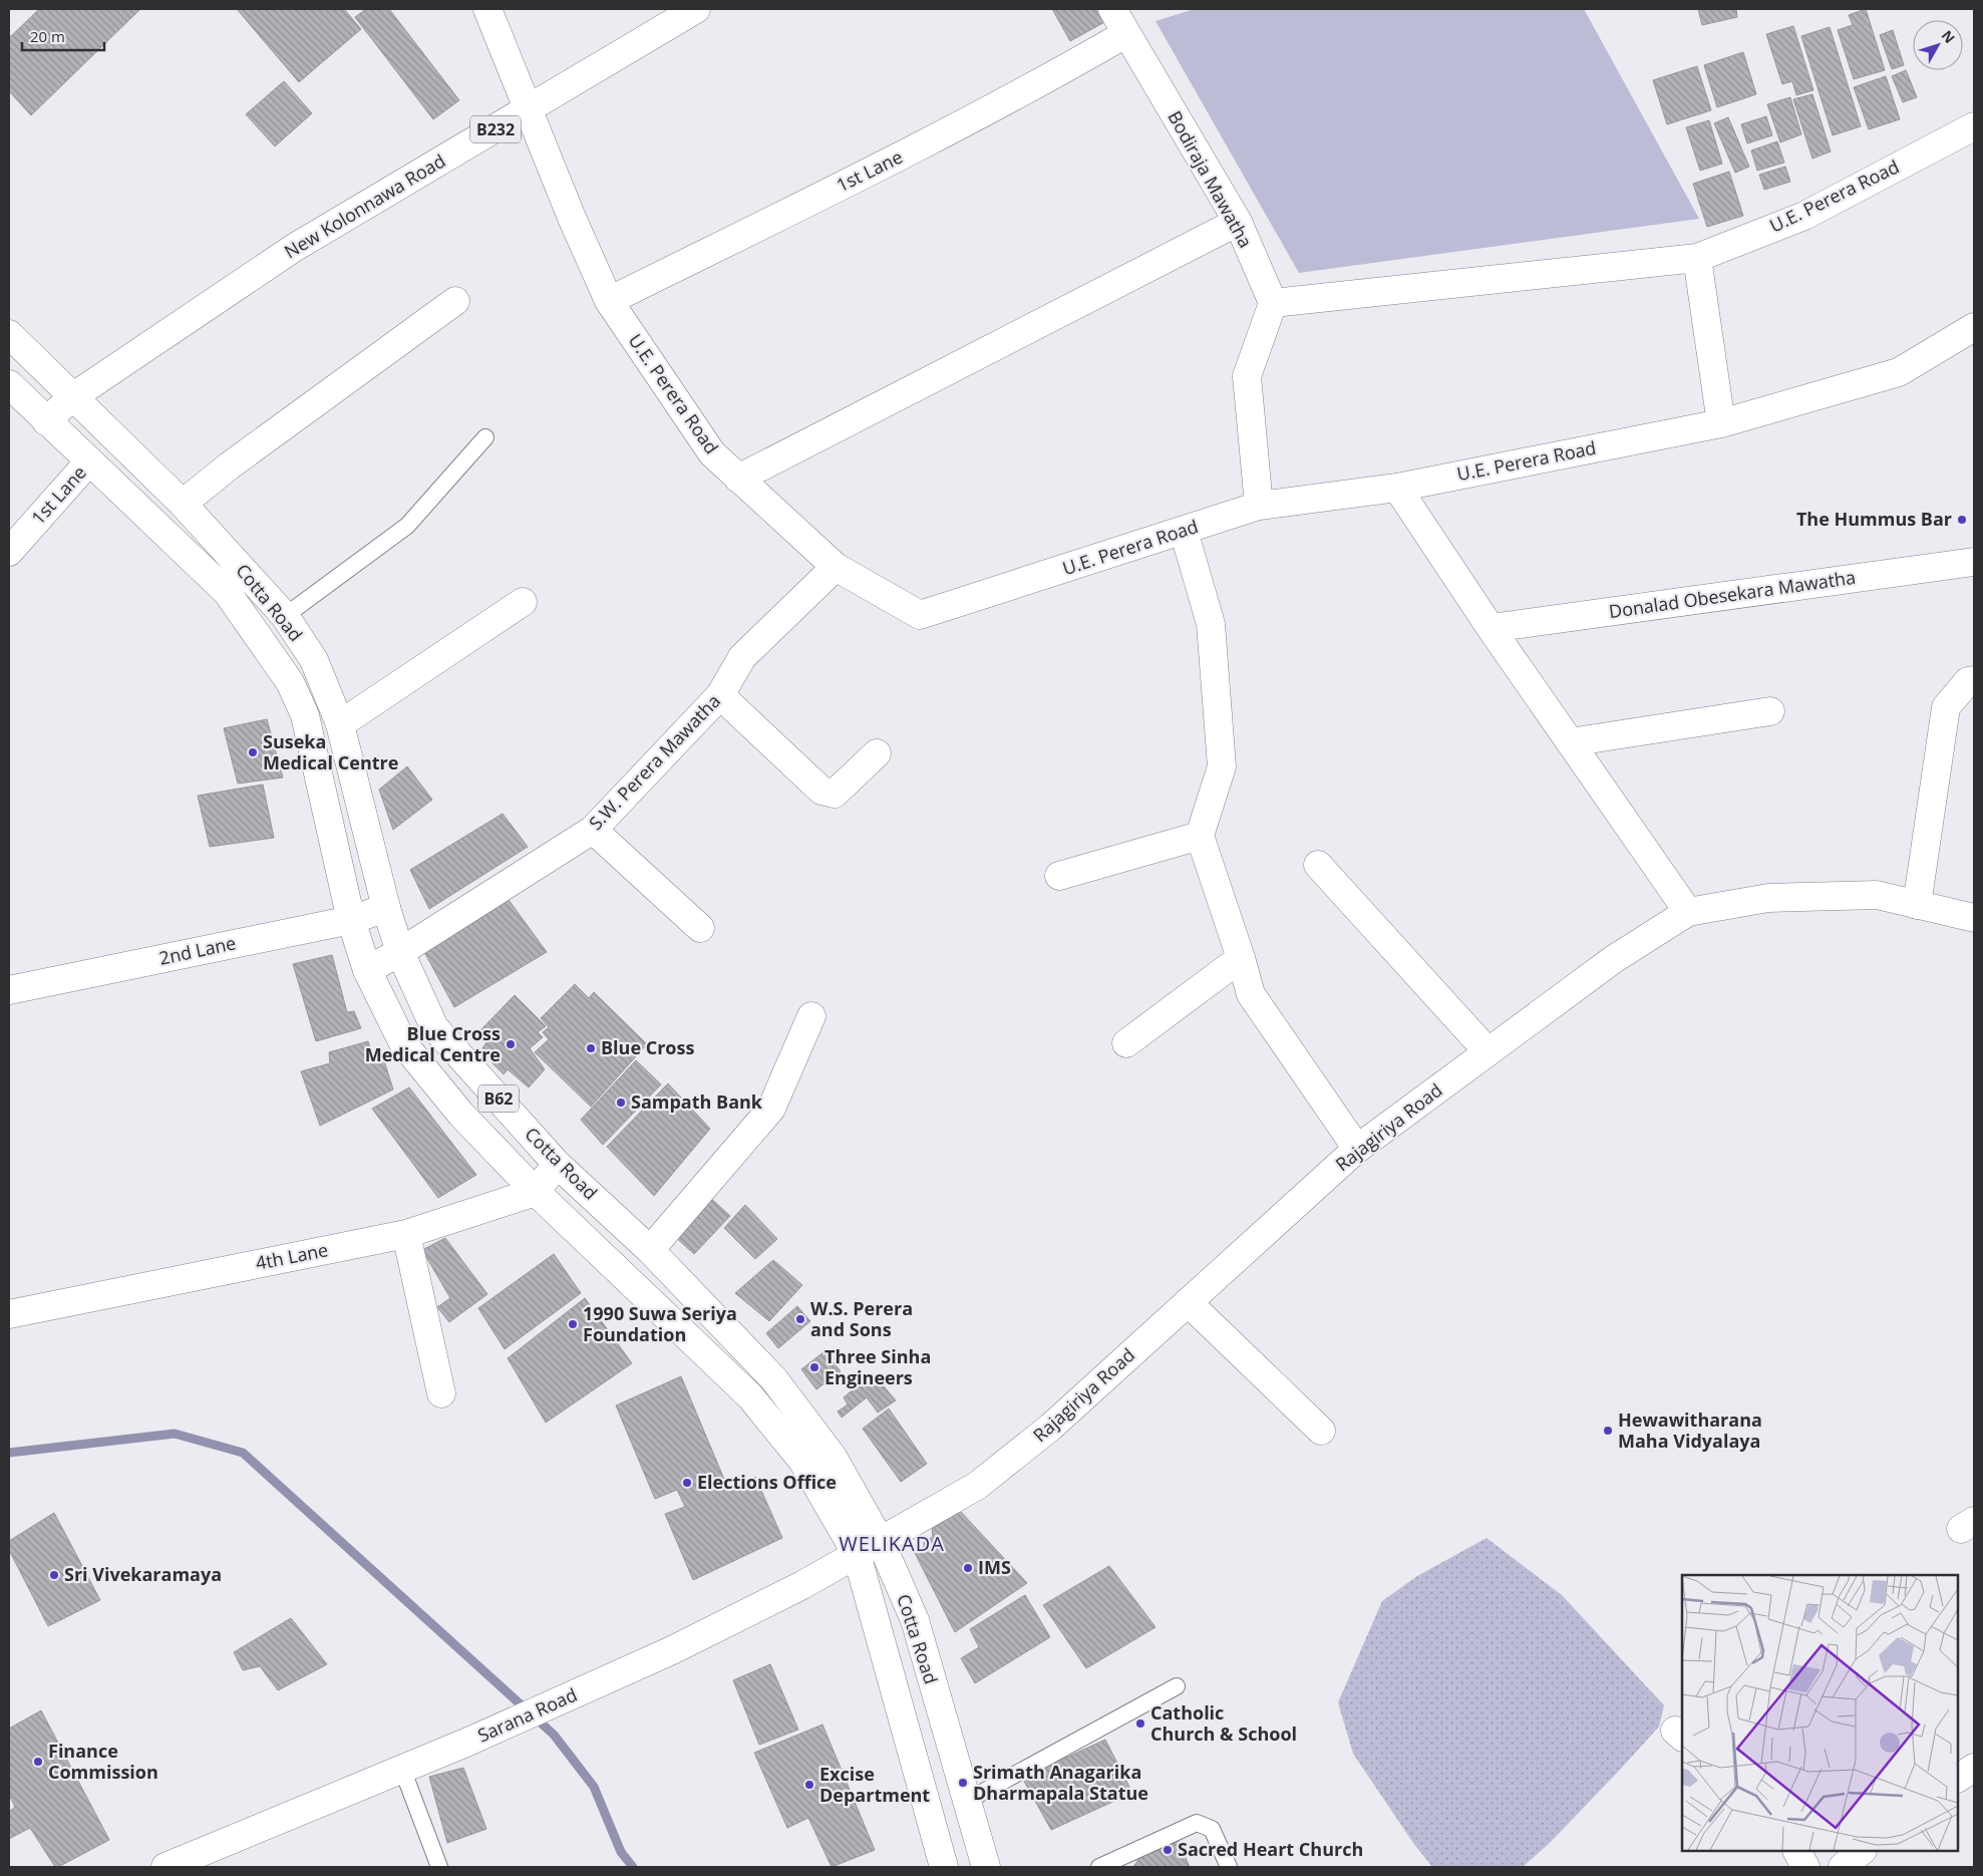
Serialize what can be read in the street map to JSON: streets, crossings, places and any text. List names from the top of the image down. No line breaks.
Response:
{"streets":{"street":["B232","1st Lane","Bodiraja Mawatha","U.E. Perera Road","New Kolonnawa Road","Donalad Obesekara Mawatha","Cotta Road","S.W. Perera Mawatha","2nd Lane","B62","Rajagiriya Road","4th Lane","Sarana Road"]},"crossings":[["1st Lane","Bodiraja Mawatha"],["1st Lane","U.E. Perera Road"],["1st Lane","Cotta Road"],["Bodiraja Mawatha","U.E. Perera Road"],["U.E. Perera Road","New Kolonnawa Road"],["U.E. Perera Road","S.W. Perera Mawatha"],["New Kolonnawa Road","Cotta Road"],["Cotta Road","S.W. Perera Mawatha"],["Cotta Road","2nd Lane"],["Cotta Road","Rajagiriya Road"],["Cotta Road","4th Lane"],["Cotta Road","Sarana Road"],["Rajagiriya Road","Sarana Road"]],"districts":["WELIKADA"],"places":["The Hummus Bar","Suseka Medical Centre","Blue Cross Medical Centre","Blue Cross","Sampath Bank","W.S. Perera and Sons","1990 Suwa Seriya Foundation","Three Sinha Engineers","Hewawitharana Maha Vidyalaya","Elections Office","IMS","Sri Vivekaramaya","Catholic Church & School","Finance Commission","Srimath Anagarika Dharmapala Statue","Excise Department","Sacred Heart Church"],"scale_bar":"20 m","north":"top right"}
